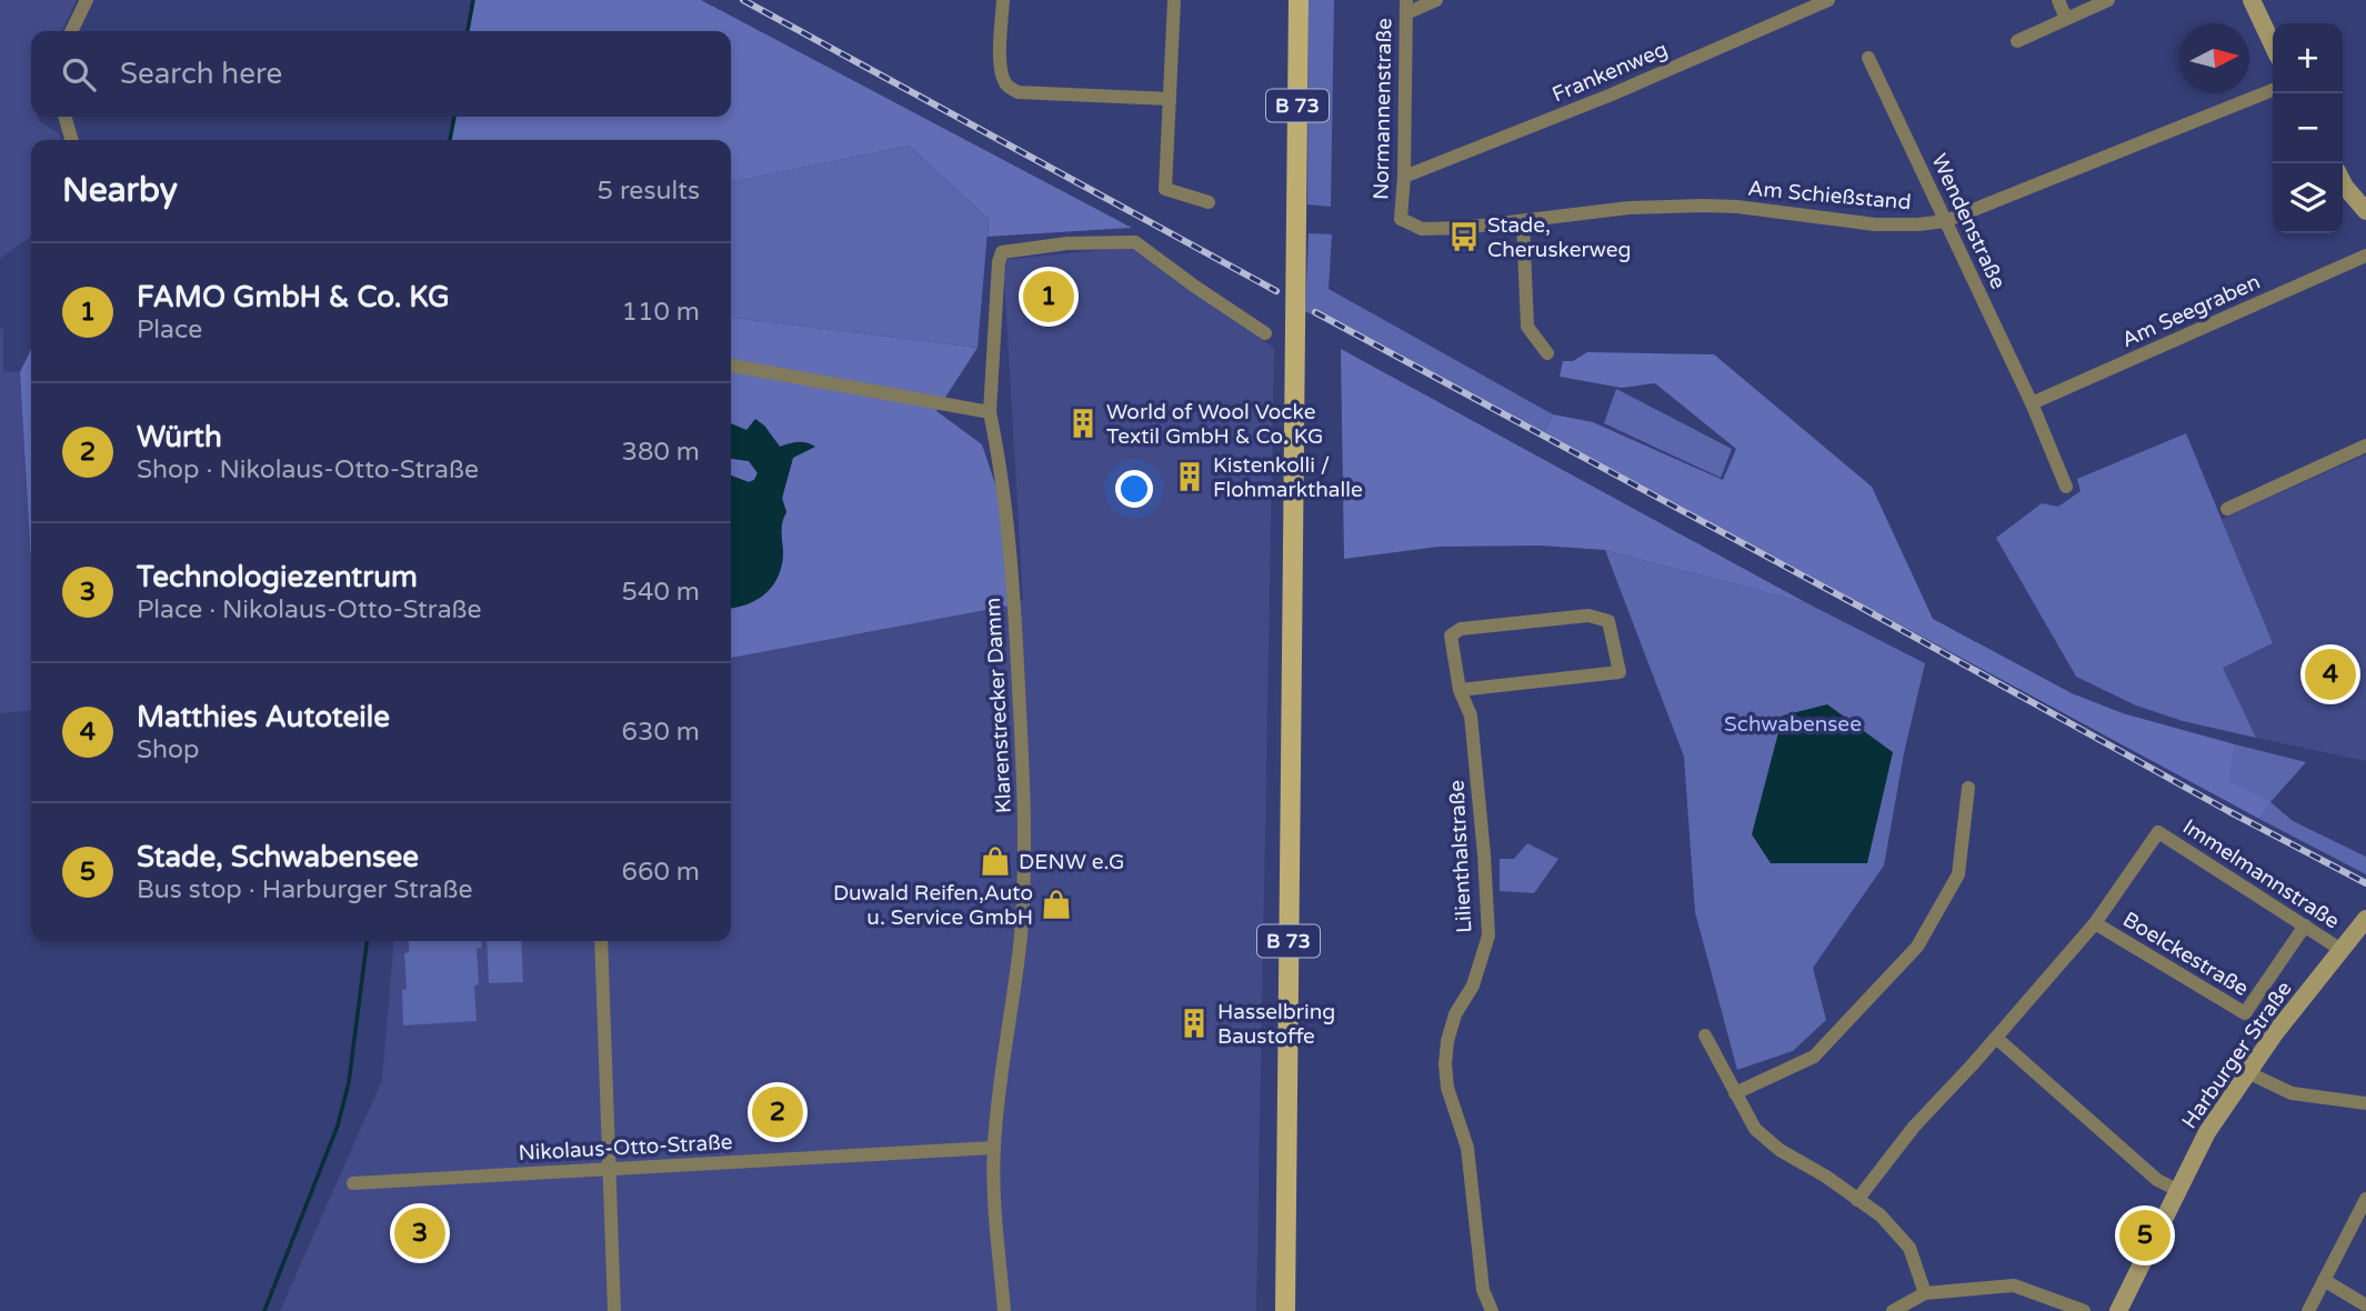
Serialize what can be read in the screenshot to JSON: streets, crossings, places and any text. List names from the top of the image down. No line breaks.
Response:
{"streets":{"main road":["B 73","Harburger Straße"],"street":["Frankenweg","Normannenstraße","Am Schießstand","Wendenstraße","Am Seegraben","Klarenstrecker Damm","Lilienthalstraße","Immelmannstraße","Boelckestraße","Nikolaus-Otto-Straße"]},"crossings":[["Frankenweg","Normannenstraße"],["Normannenstraße","Am Schießstand"],["Am Schießstand","Wendenstraße"],["Wendenstraße","Am Seegraben"],["Klarenstrecker Damm","Nikolaus-Otto-Straße"],["Immelmannstraße","Boelckestraße"],["Immelmannstraße","Harburger Straße"]],"parks":["Schwabensee"],"places":{"bus stop":["Stade, Cheruskerweg"],"building":["World of Wool Vocke Textil GmbH & Co. KG","Kistenkolli / Flohmarkthalle","Hasselbring Baustoffe"],"shop":["DENW e.G","Duwald Reifen,Auto u. Service GmbH"]},"north":"right","page":{"map_buttons":["+","−"],"search":"Search here","heading":["Nearby","5 results"],"list":[{"mark":"1","name":"FAMO GmbH & Co. KG","note":"Place","value":"110 m"},{"mark":"2","name":"Würth","note":"Shop · Nikolaus-Otto-Straße","value":"380 m"},{"mark":"3","name":"Technologiezentrum","note":"Place · Nikolaus-Otto-Straße","value":"540 m"},{"mark":"4","name":"Matthies Autoteile","note":"Shop","value":"630 m"},{"mark":"5","name":"Stade, Schwabensee","note":"Bus stop · Harburger Straße","value":"660 m"}],"pins":["1","4","2","3","5"]}}
